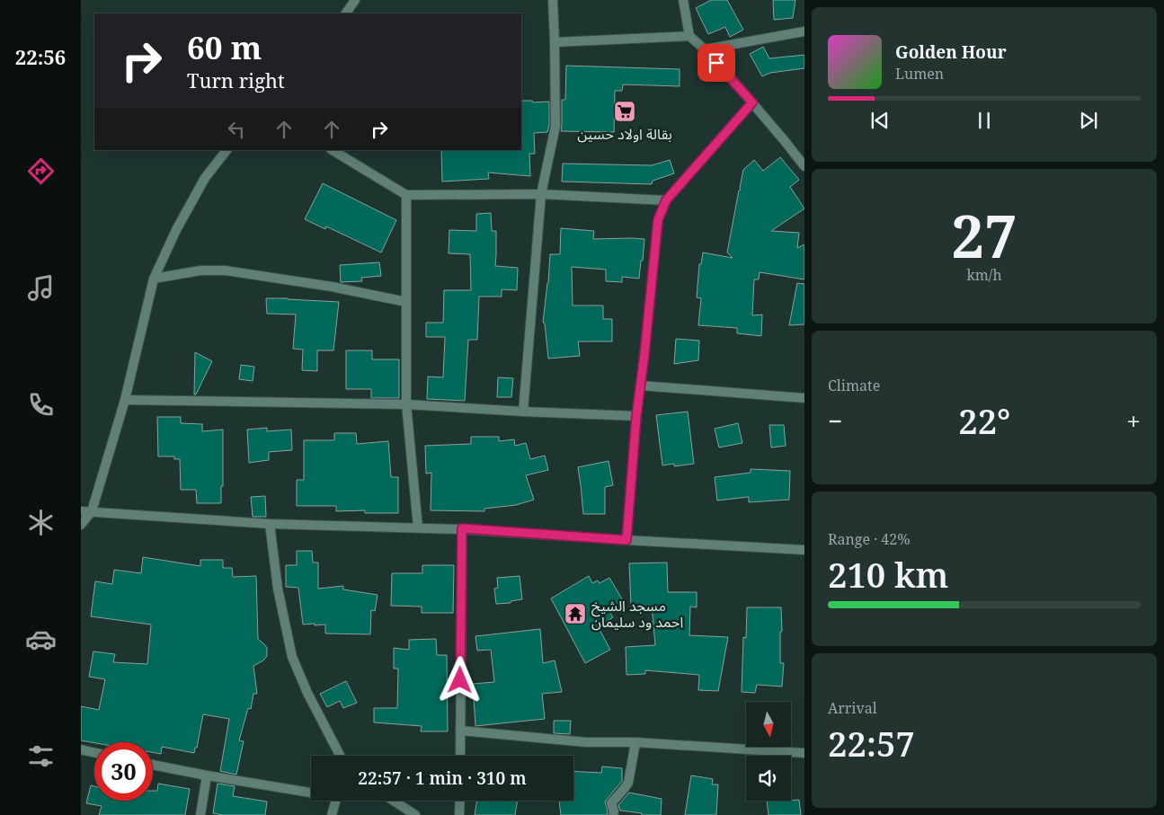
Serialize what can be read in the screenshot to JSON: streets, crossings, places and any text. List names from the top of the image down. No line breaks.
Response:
{"places":{"supermarket":["بقالة اولاد حسين"],"temple":["مسجد الشيخ احمد ود سليمان"]},"north":"bottom","page":{"tabs":"22:56","turn":["60 m","Turn right"],"song":["Golden Hour","Lumen"],"tile":[["27","km/h"],"Climate",["Range · 42%","210 km"],["Arrival","22:57"]],"heat":["−","22°","+"],"limit":"30","trip":"22:57 · 1 min · 310 m"}}
